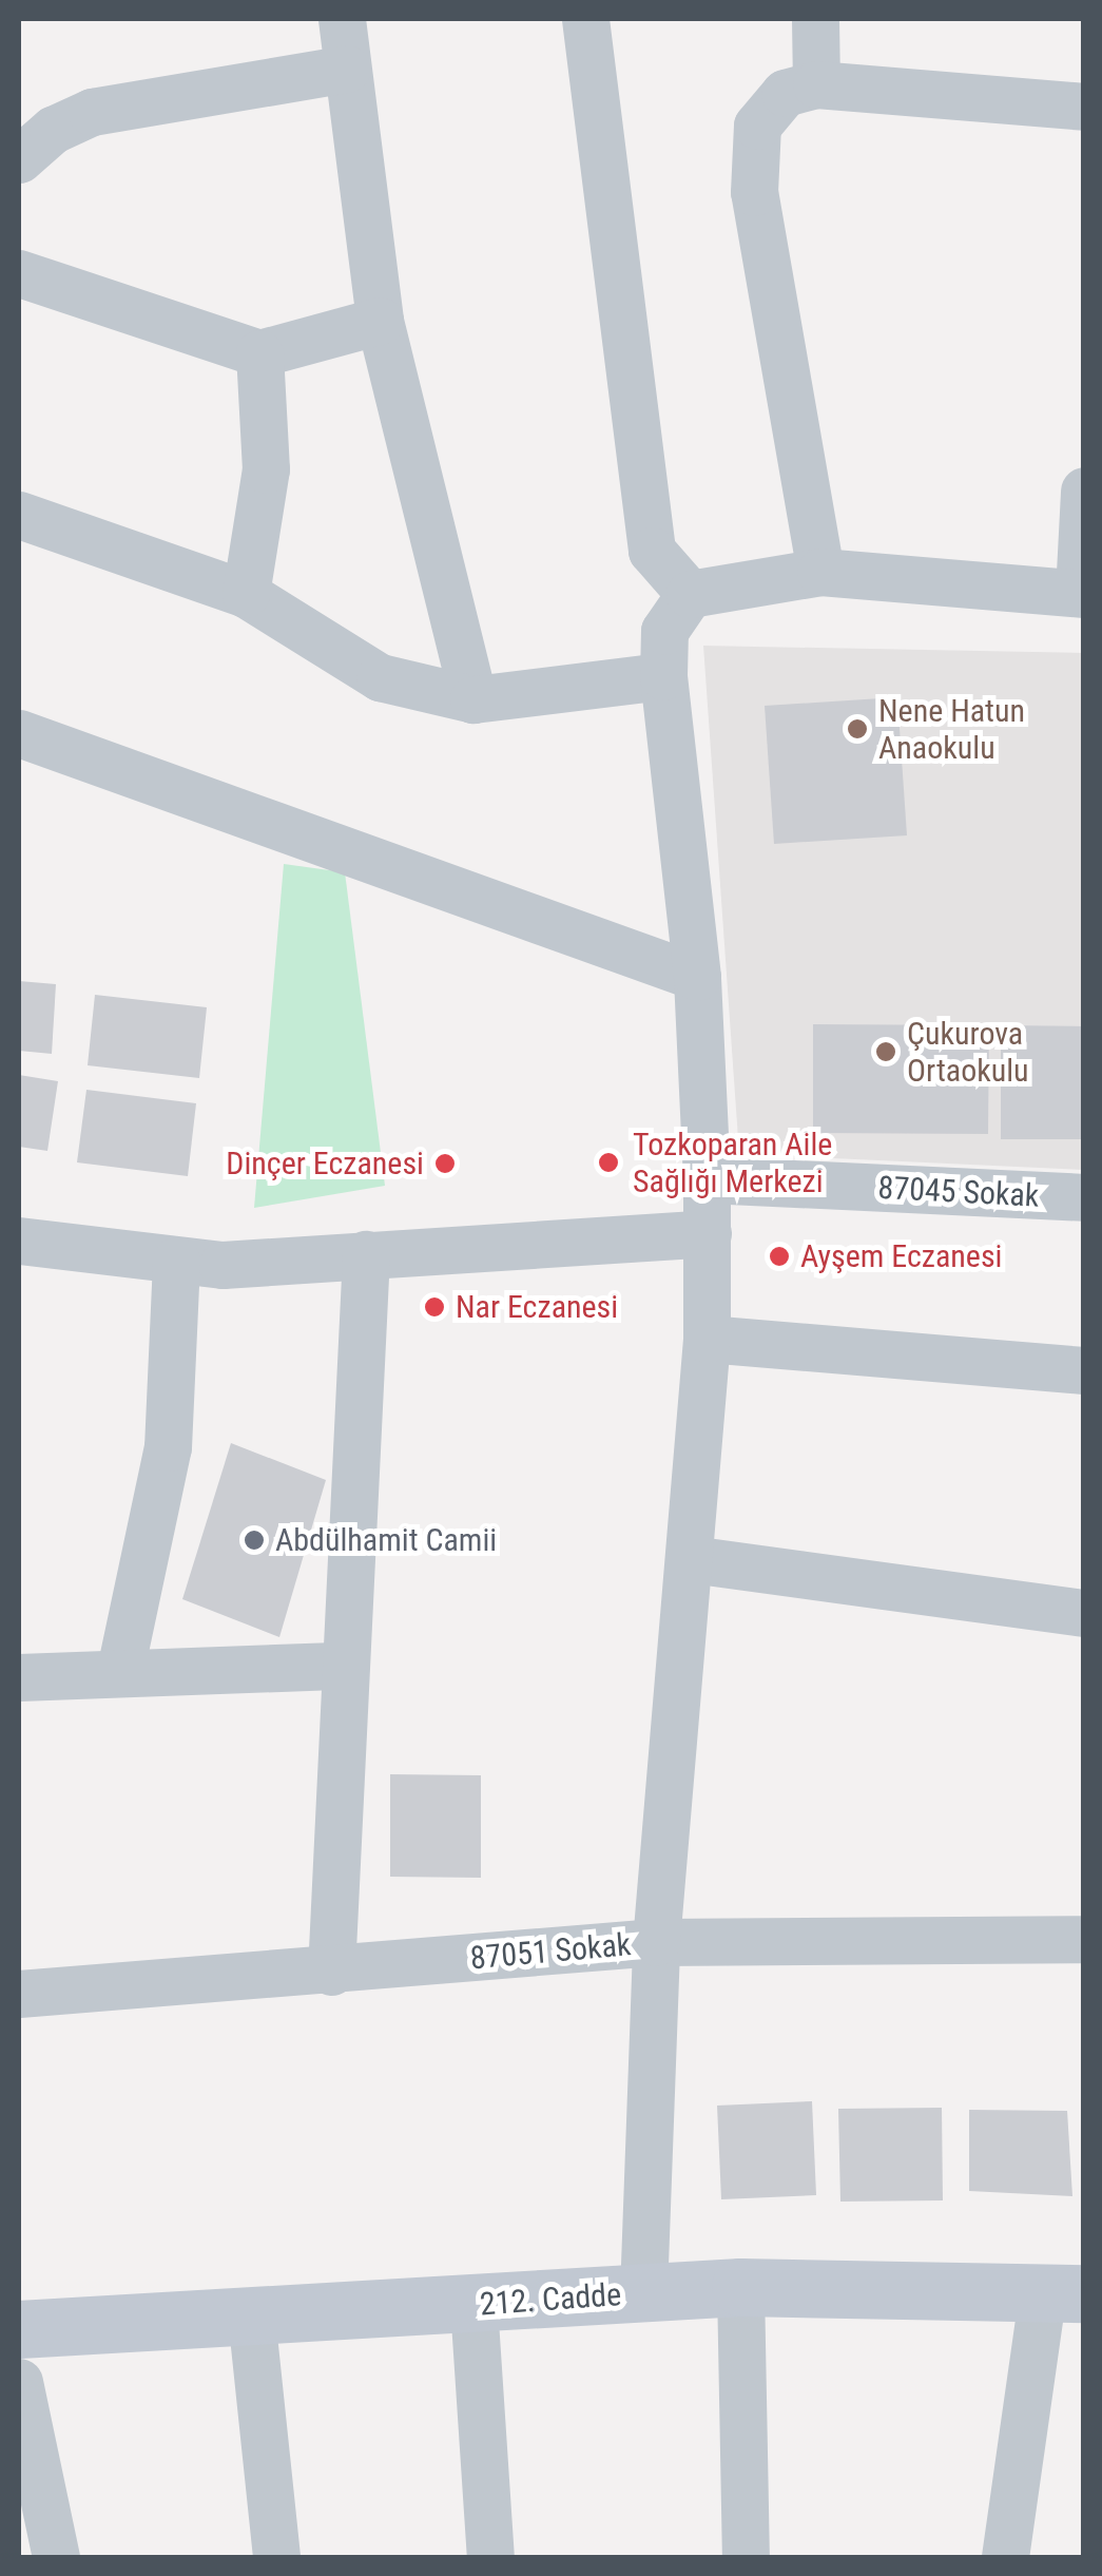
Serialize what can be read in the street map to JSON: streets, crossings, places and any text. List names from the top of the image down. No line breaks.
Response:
{"streets":{"street":["87045 Sokak","87051 Sokak","212. Cadde"]},"places":["Nene Hatun Anaokulu","Çukurova Ortaokulu","Tozkoparan Aile Sağlığı Merkezi","Dinçer Eczanesi","Ayşem Eczanesi","Nar Eczanesi","Abdülhamit Camii"]}
